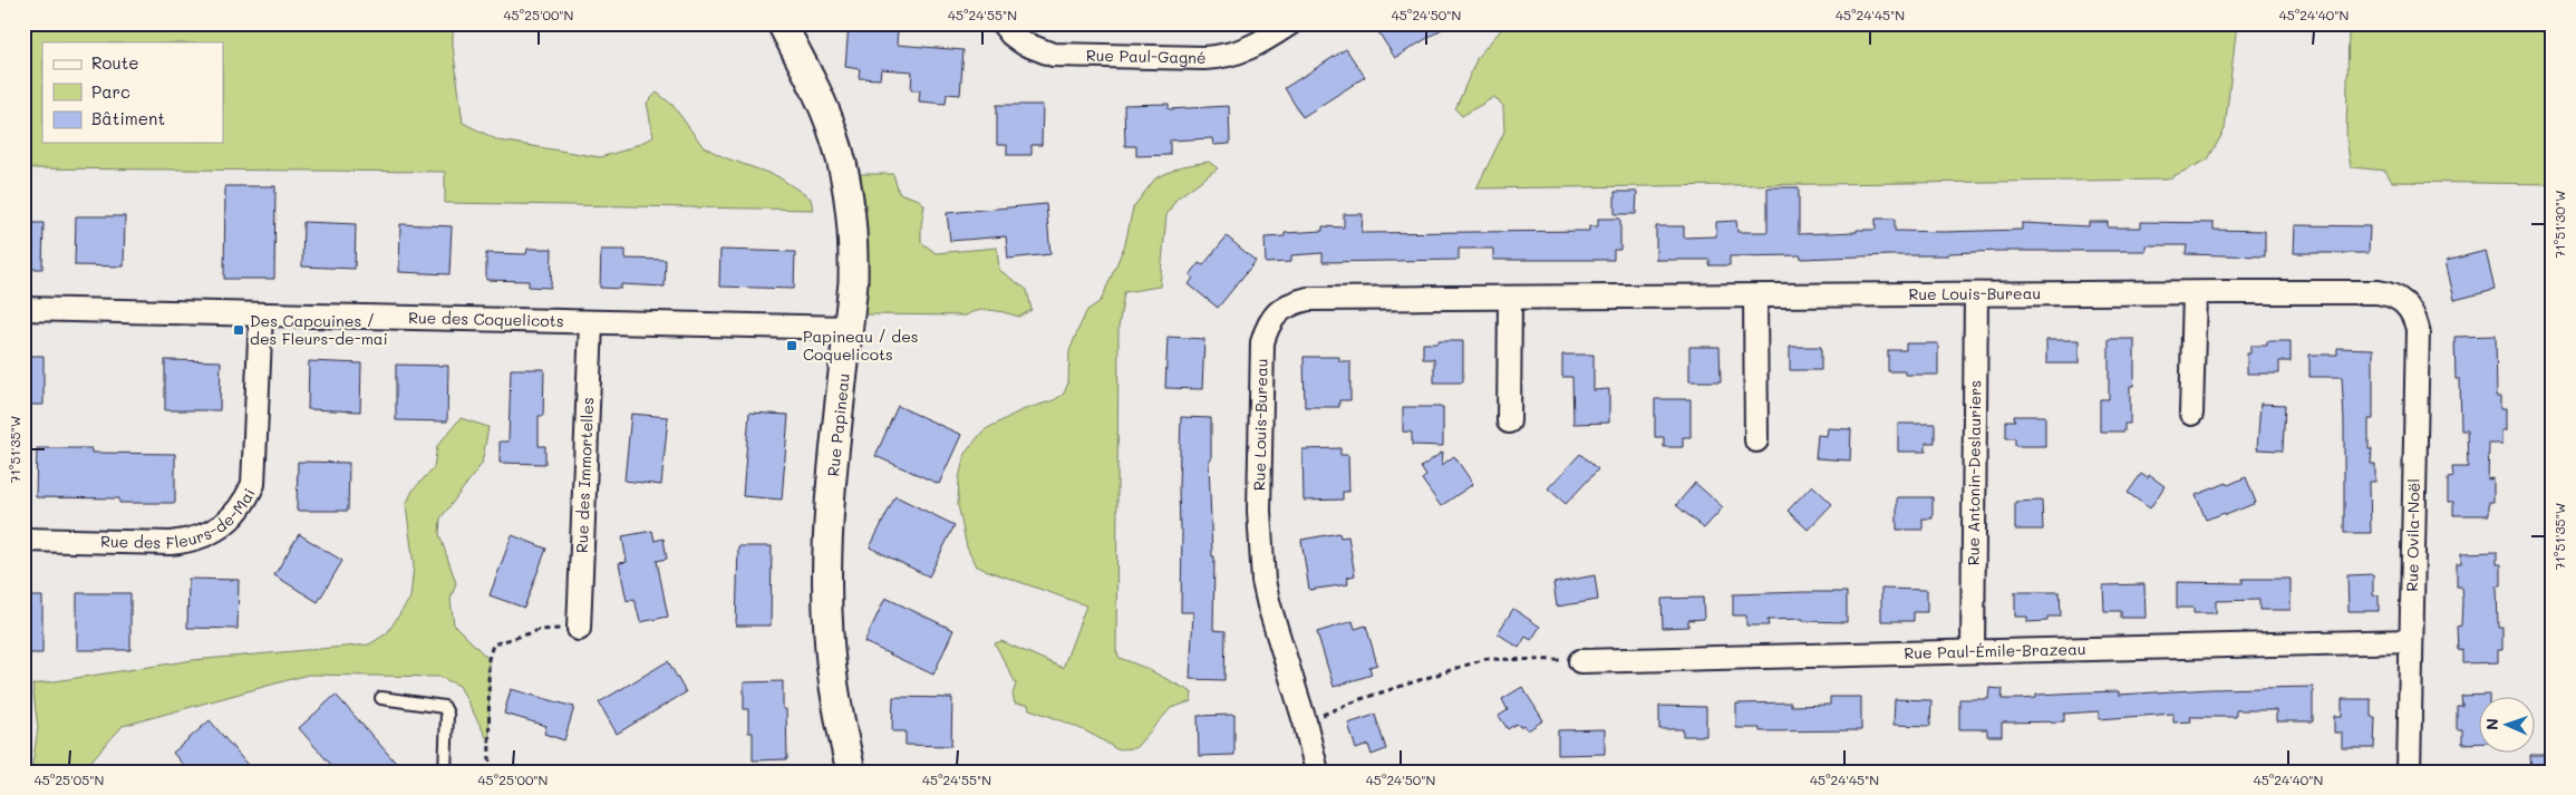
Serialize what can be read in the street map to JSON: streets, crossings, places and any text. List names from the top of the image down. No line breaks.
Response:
{"streets":{"street":["Rue Paul-Gagné","Rue Louis-Bureau","Rue des Coquelicots","Rue Papineau","Rue Antonin-Deslauriers","Rue des Immortelles","Rue des Fleurs-de-Mai","Rue Ovila-Noël","Rue Paul-Émile-Brazeau"]},"crossings":[["Rue Louis-Bureau","Rue Antonin-Deslauriers"],["Rue Louis-Bureau","Rue Ovila-Noël"],["Rue des Coquelicots","Rue Papineau"],["Rue des Coquelicots","Rue des Immortelles"],["Rue des Coquelicots","Rue des Fleurs-de-Mai"],["Rue Antonin-Deslauriers","Rue Paul-Émile-Brazeau"],["Rue Ovila-Noël","Rue Paul-Émile-Brazeau"]],"places":{"transit":["Des Capcuines / des Fleurs-de-mai","Papineau / des Coquelicots"]},"legend":["Route","Parc","Bâtiment"],"north":"left","coordinates":["45°25'00\"N","45°24'55\"N","45°24'50\"N","45°24'45\"N","45°24'40\"N","71°51'30\"W","71°51'35\"W","45°25'05\"N"]}
